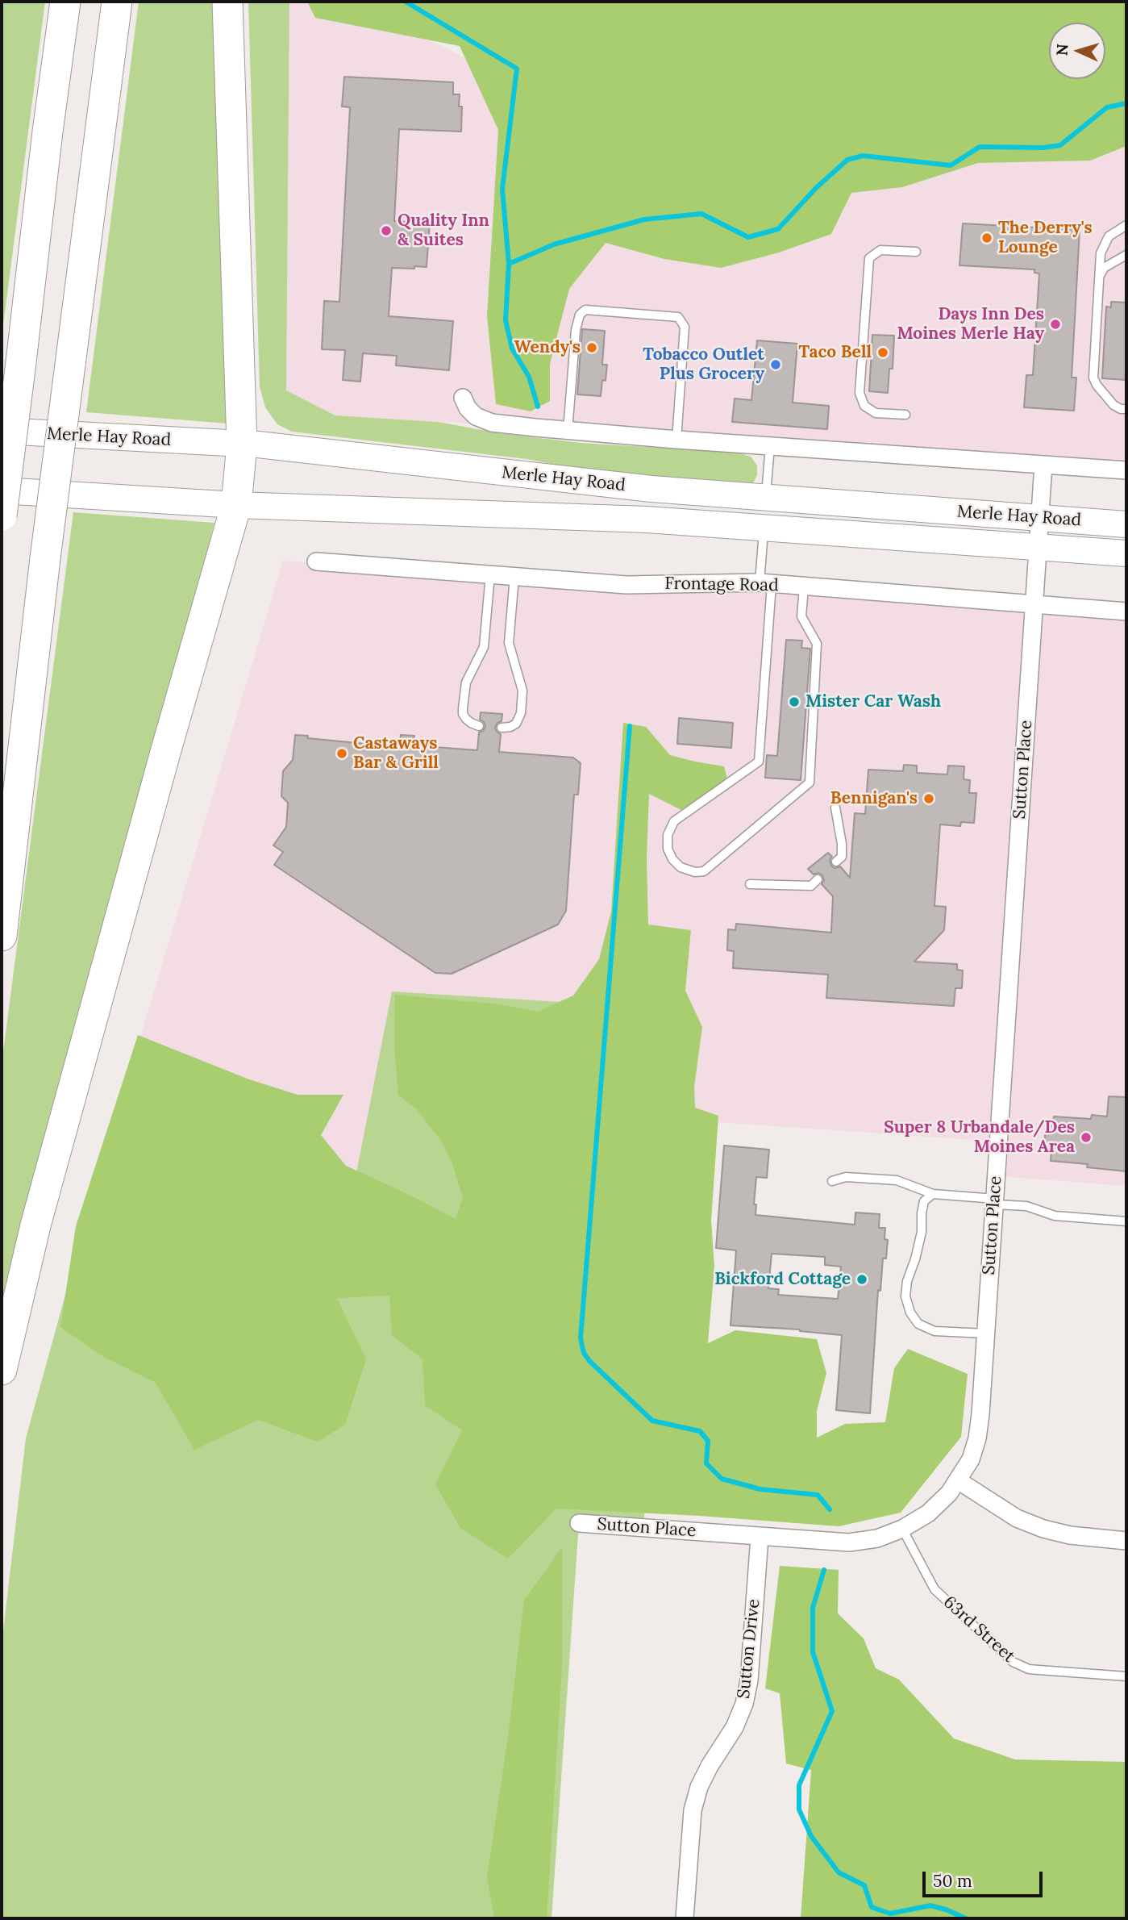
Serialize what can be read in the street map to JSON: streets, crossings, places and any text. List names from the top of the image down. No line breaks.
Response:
{"streets":{"main road":["Merle Hay Road"],"street":["Frontage Road","Sutton Place","Sutton Drive"],"lane":["63rd Street"]},"crossings":[["Merle Hay Road","Sutton Place"],["Frontage Road","Sutton Place"],["Sutton Place","63rd Street"],["Sutton Place","Sutton Drive"]],"places":["Quality Inn & Suites","The Derry's Lounge","Days Inn Des Moines Merle Hay","Wendy's","Taco Bell","Tobacco Outlet Plus Grocery","Mister Car Wash","Castaways Bar & Grill","Bennigan's","Super 8 Urbandale/Des Moines Area","Bickford Cottage"],"scale_bar":"50 m","north":"left"}
